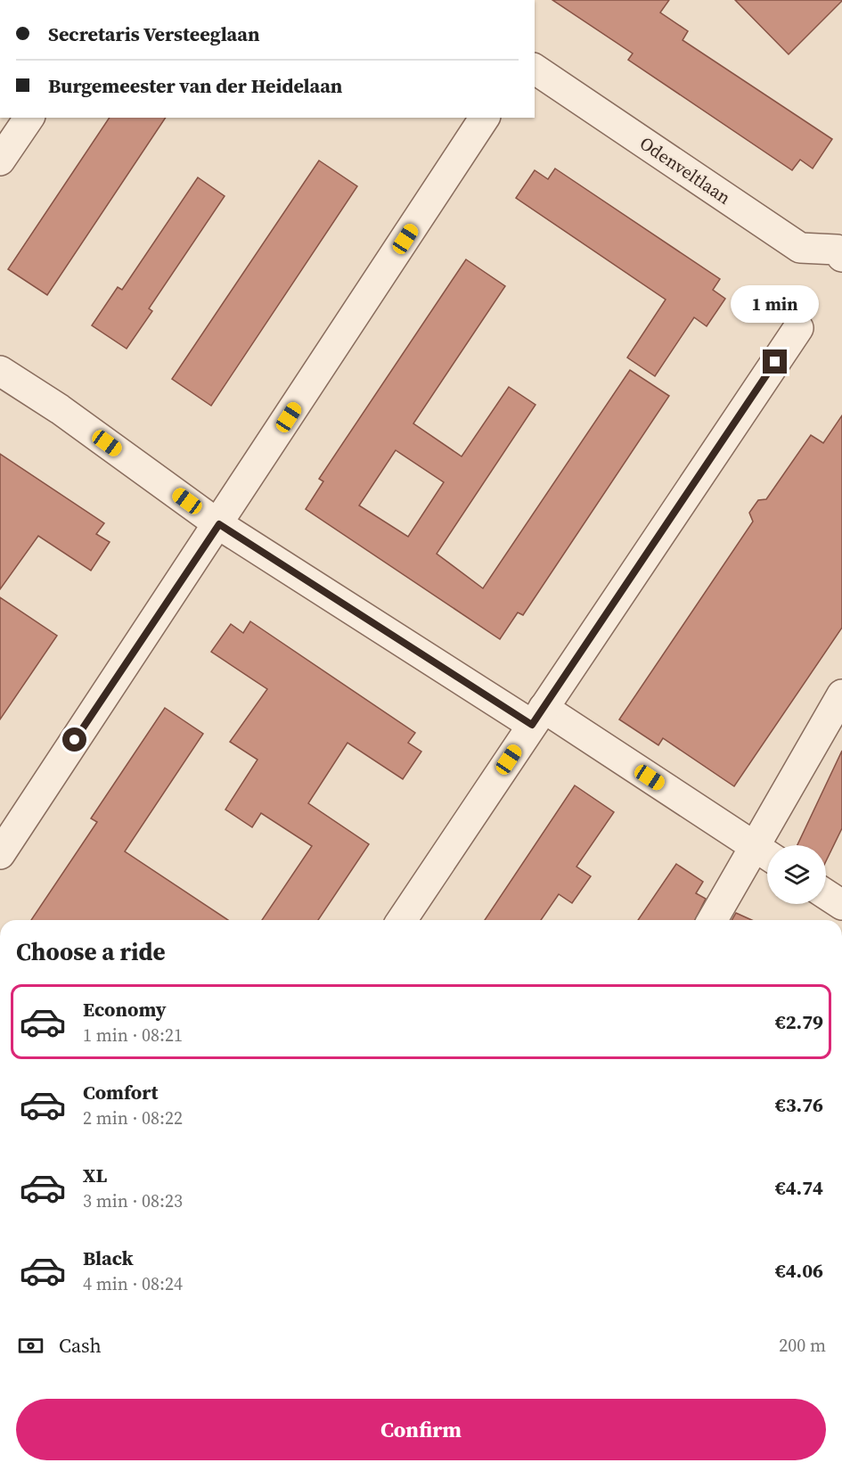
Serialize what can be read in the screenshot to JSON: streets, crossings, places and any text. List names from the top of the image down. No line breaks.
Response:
{"streets":{"street":["Odenveltlaan"]},"page":{"banner":["Secretaris Versteeglaan","Burgemeester van der Heidelaan"],"bubble":"1 min","heading":"Choose a ride","list":[{"name":"Economy","note":"1 min · 08:21","value":"€2.79"},{"name":"Comfort","note":"2 min · 08:22","value":"€3.76"},{"name":"XL","note":"3 min · 08:23","value":"€4.74"},{"name":"Black","note":"4 min · 08:24","value":"€4.06"}],"pay":["Cash","200 m"],"buttons":"Confirm"}}
